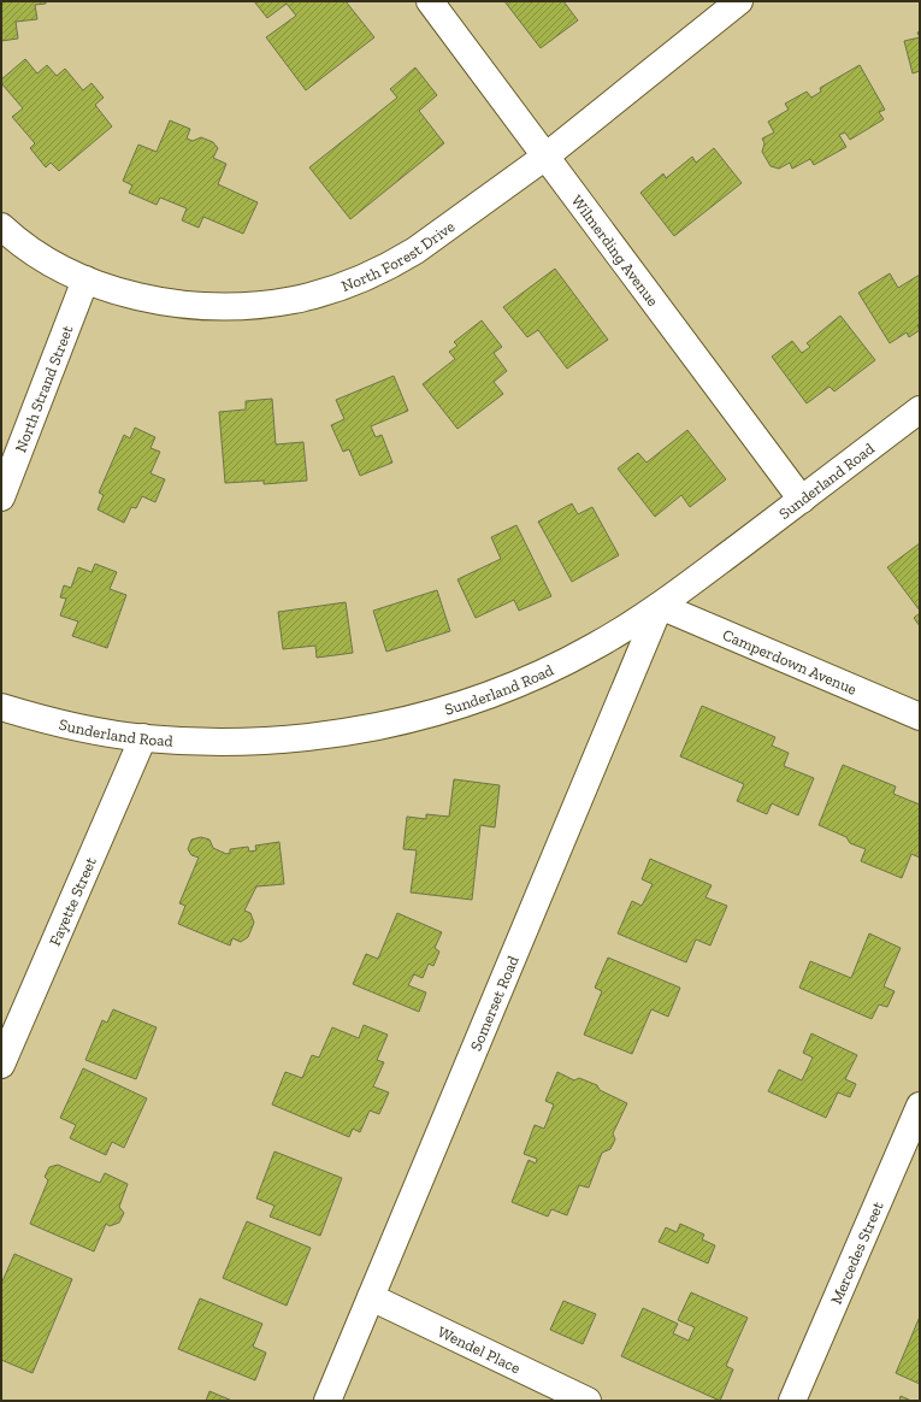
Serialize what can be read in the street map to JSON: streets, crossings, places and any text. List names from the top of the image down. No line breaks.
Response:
{"streets":{"street":["Wilmerding Avenue","North Forest Drive","North Strand Street","Sunderland Road","Camperdown Avenue","Fayette Street","Somerset Road","Mercedes Street","Wendel Place"]},"crossings":[["Wilmerding Avenue","North Forest Drive"],["Wilmerding Avenue","Sunderland Road"],["North Forest Drive","North Strand Street"],["Sunderland Road","Camperdown Avenue"],["Sunderland Road","Fayette Street"],["Sunderland Road","Somerset Road"],["Camperdown Avenue","Somerset Road"],["Somerset Road","Wendel Place"]]}
